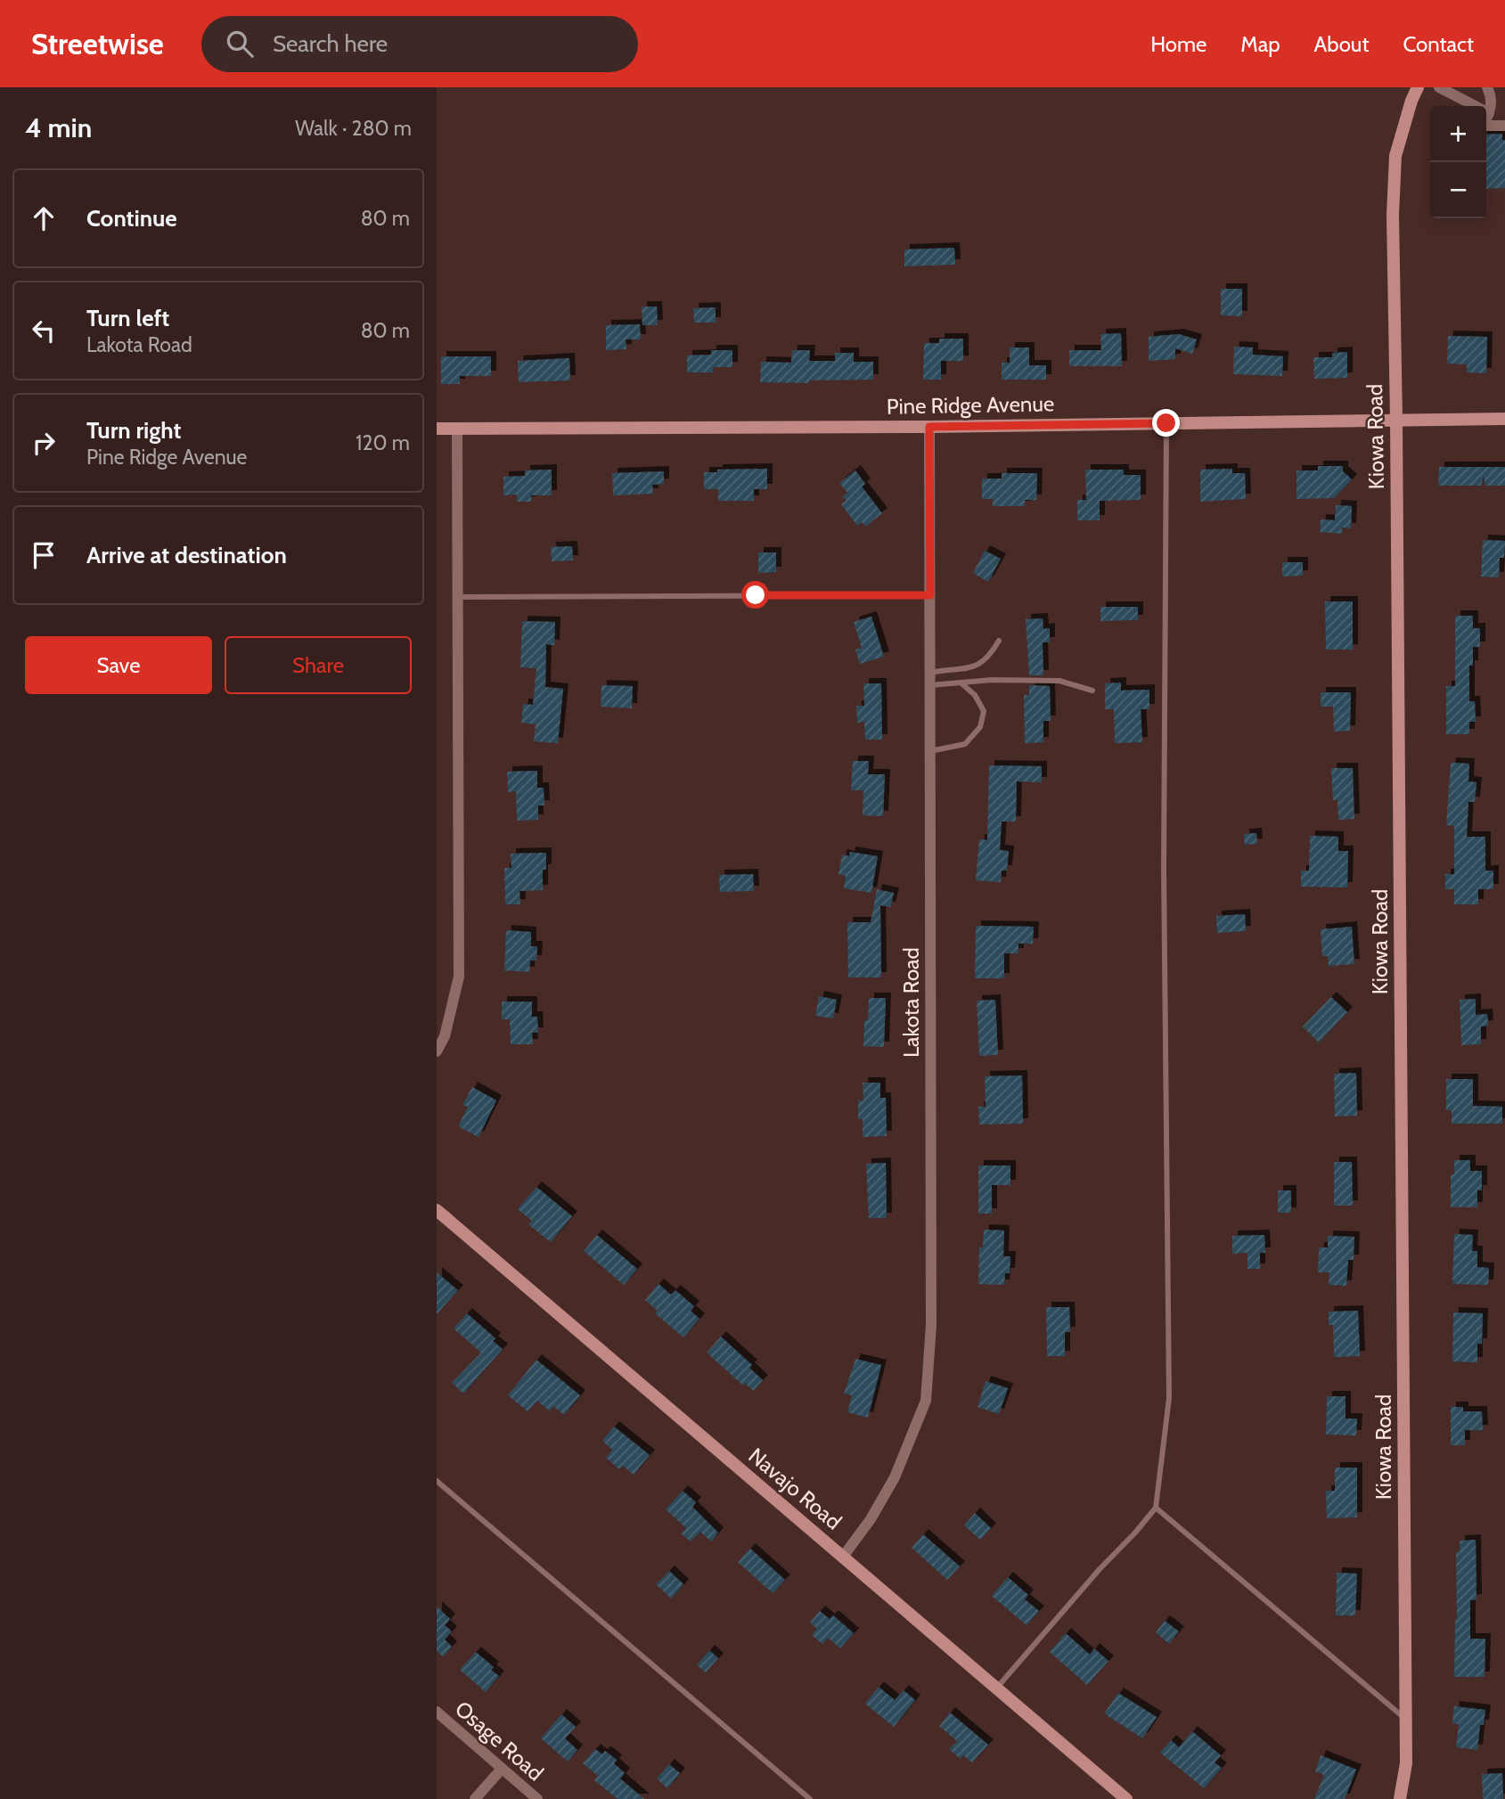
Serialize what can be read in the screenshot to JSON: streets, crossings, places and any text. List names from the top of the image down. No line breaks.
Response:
{"streets":{"street":["Pine Ridge Avenue","Kiowa Road","Lakota Road","Navajo Road","Osage Road"]},"crossings":[["Pine Ridge Avenue","Kiowa Road"],["Pine Ridge Avenue","Lakota Road"],["Lakota Road","Navajo Road"]],"page":{"header":"Streetwise","search":"Search here","nav":["Home","Map","About","Contact"],"heading":["4 min","Walk · 280 m"],"map_buttons":["+","−"],"list":[["Continue","80 m"],["Turn left","Lakota Road","80 m"],["Turn right","Pine Ridge Avenue","120 m"],"Arrive at destination"],"buttons":["Save","Share"]}}
